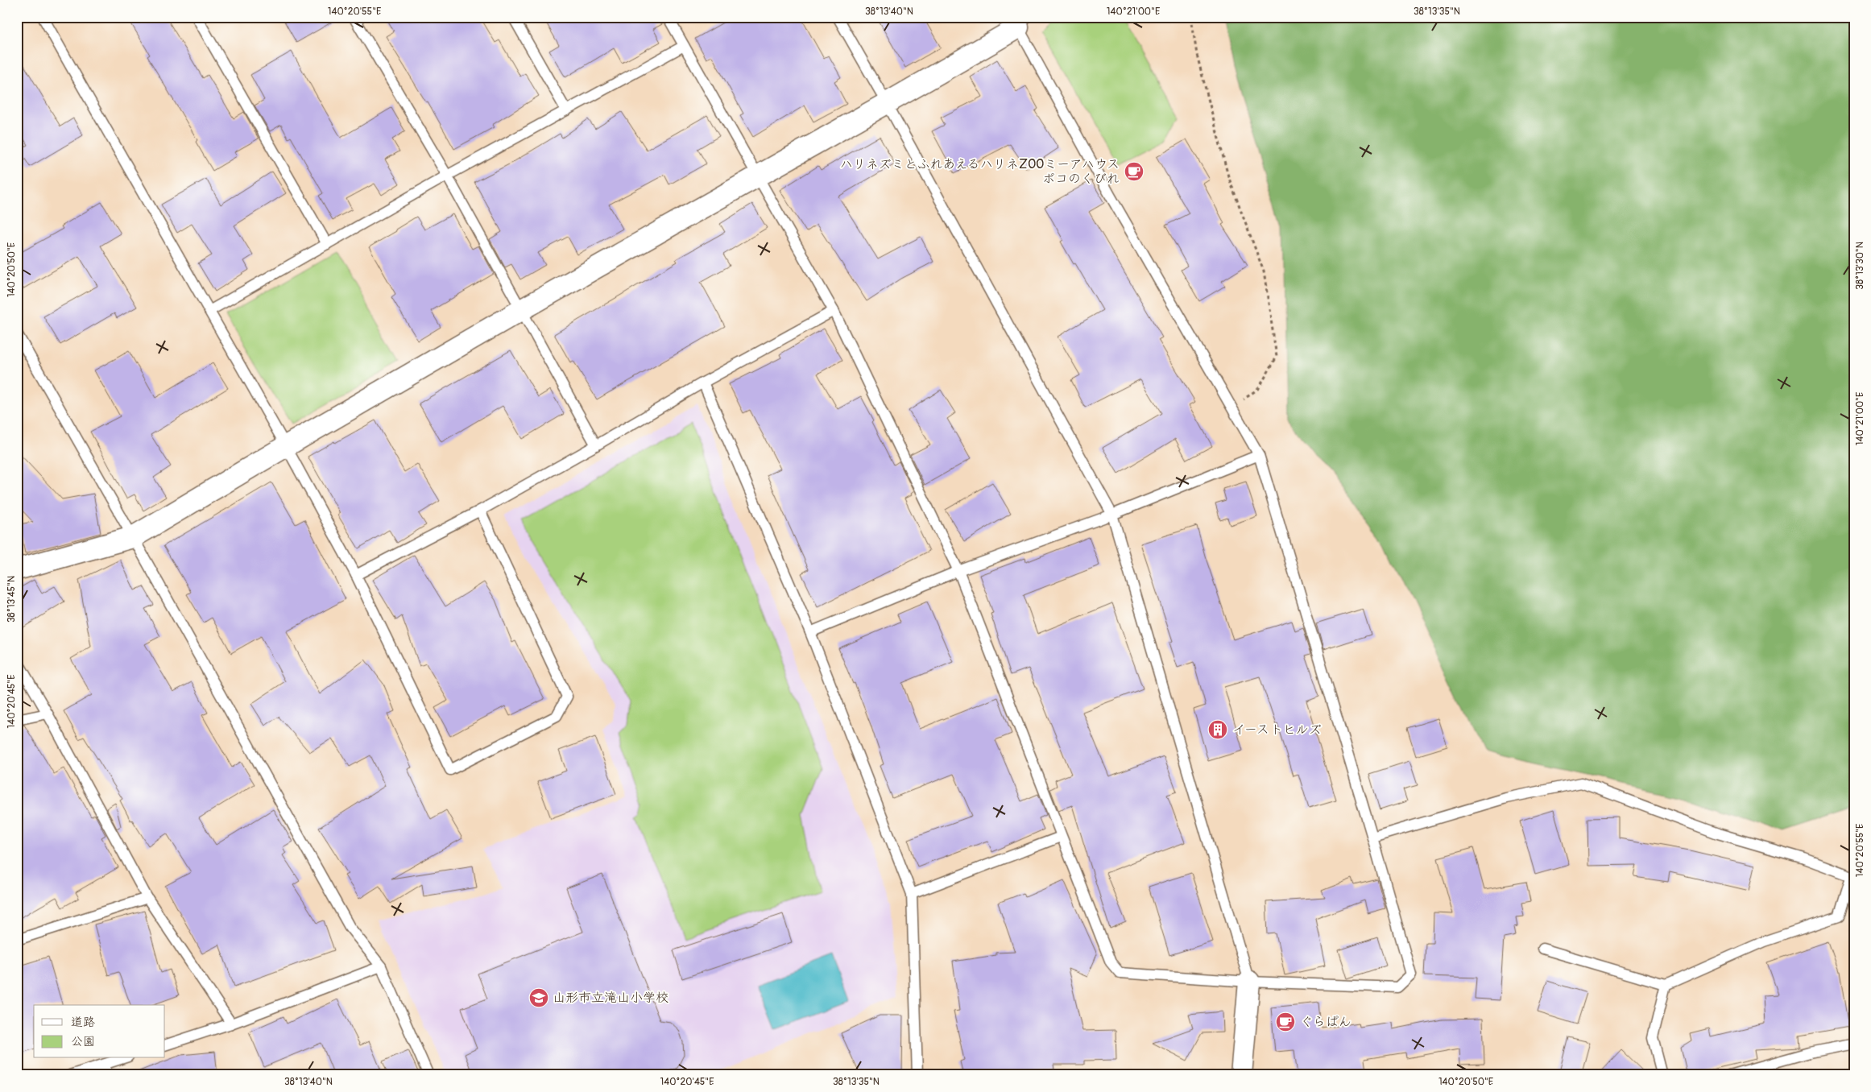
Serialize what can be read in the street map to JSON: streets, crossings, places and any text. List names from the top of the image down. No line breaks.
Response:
{"places":{"cafe":["ハリネズミとふれあえるハリネZOOミーアハウス ポコのくびれ","ぐらぱん"],"building":["イーストヒルズ"],"school or university":["山形市立滝山小学校"]},"legend":["道路","公園"],"coordinates":["140°20'55\"E","38°13'40\"N","140°21'00\"E","38°13'35\"N","38°13'30\"N","140°20'50\"E","38°13'45\"N","140°20'45\"E"]}
